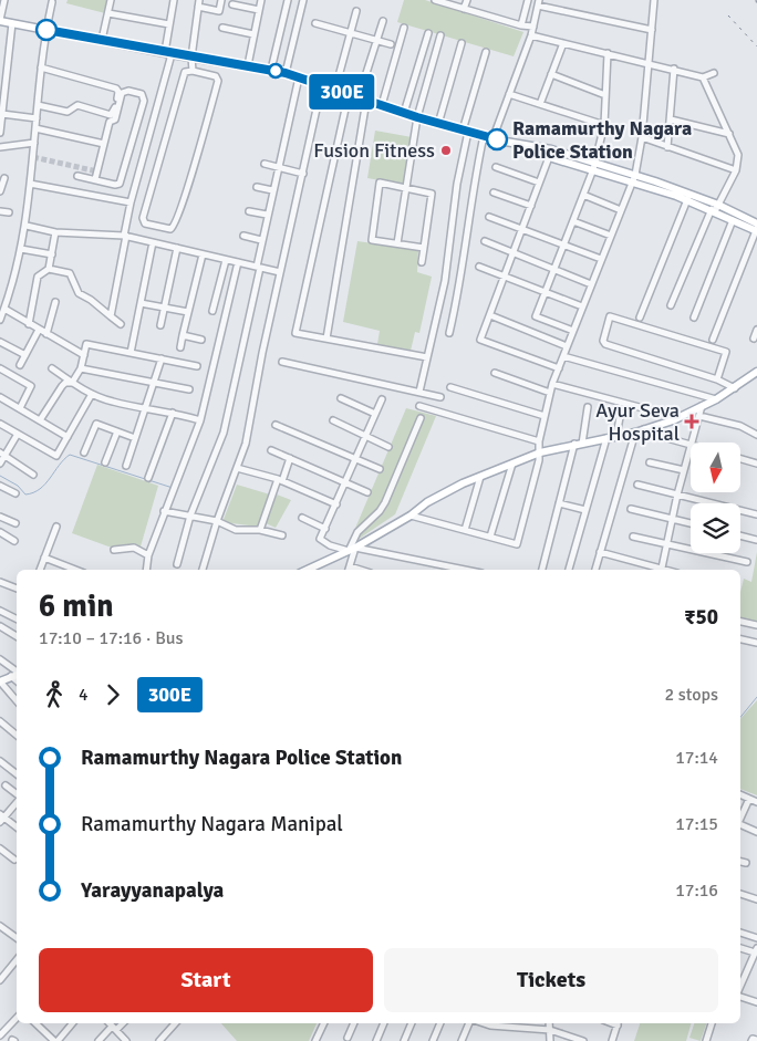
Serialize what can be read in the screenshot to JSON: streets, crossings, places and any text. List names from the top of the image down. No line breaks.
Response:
{"places":{"other":["Ramamurthy Nagara Police Station","Fusion Fitness"],"health":["Ayur Seva Hospital"]},"lines":["bus line 300E"],"north":"bottom","page":{"on_map":"300E","heading":["6 min","17:10 – 17:16 · Bus","₹50"],"legs":["4","300E","2 stops"],"list":[{"name":"Ramamurthy Nagara Police Station","value":"17:14"},{"name":"Ramamurthy Nagara Manipal","value":"17:15"},{"name":"Yarayyanapalya","value":"17:16"}],"buttons":["Start","Tickets"]}}
